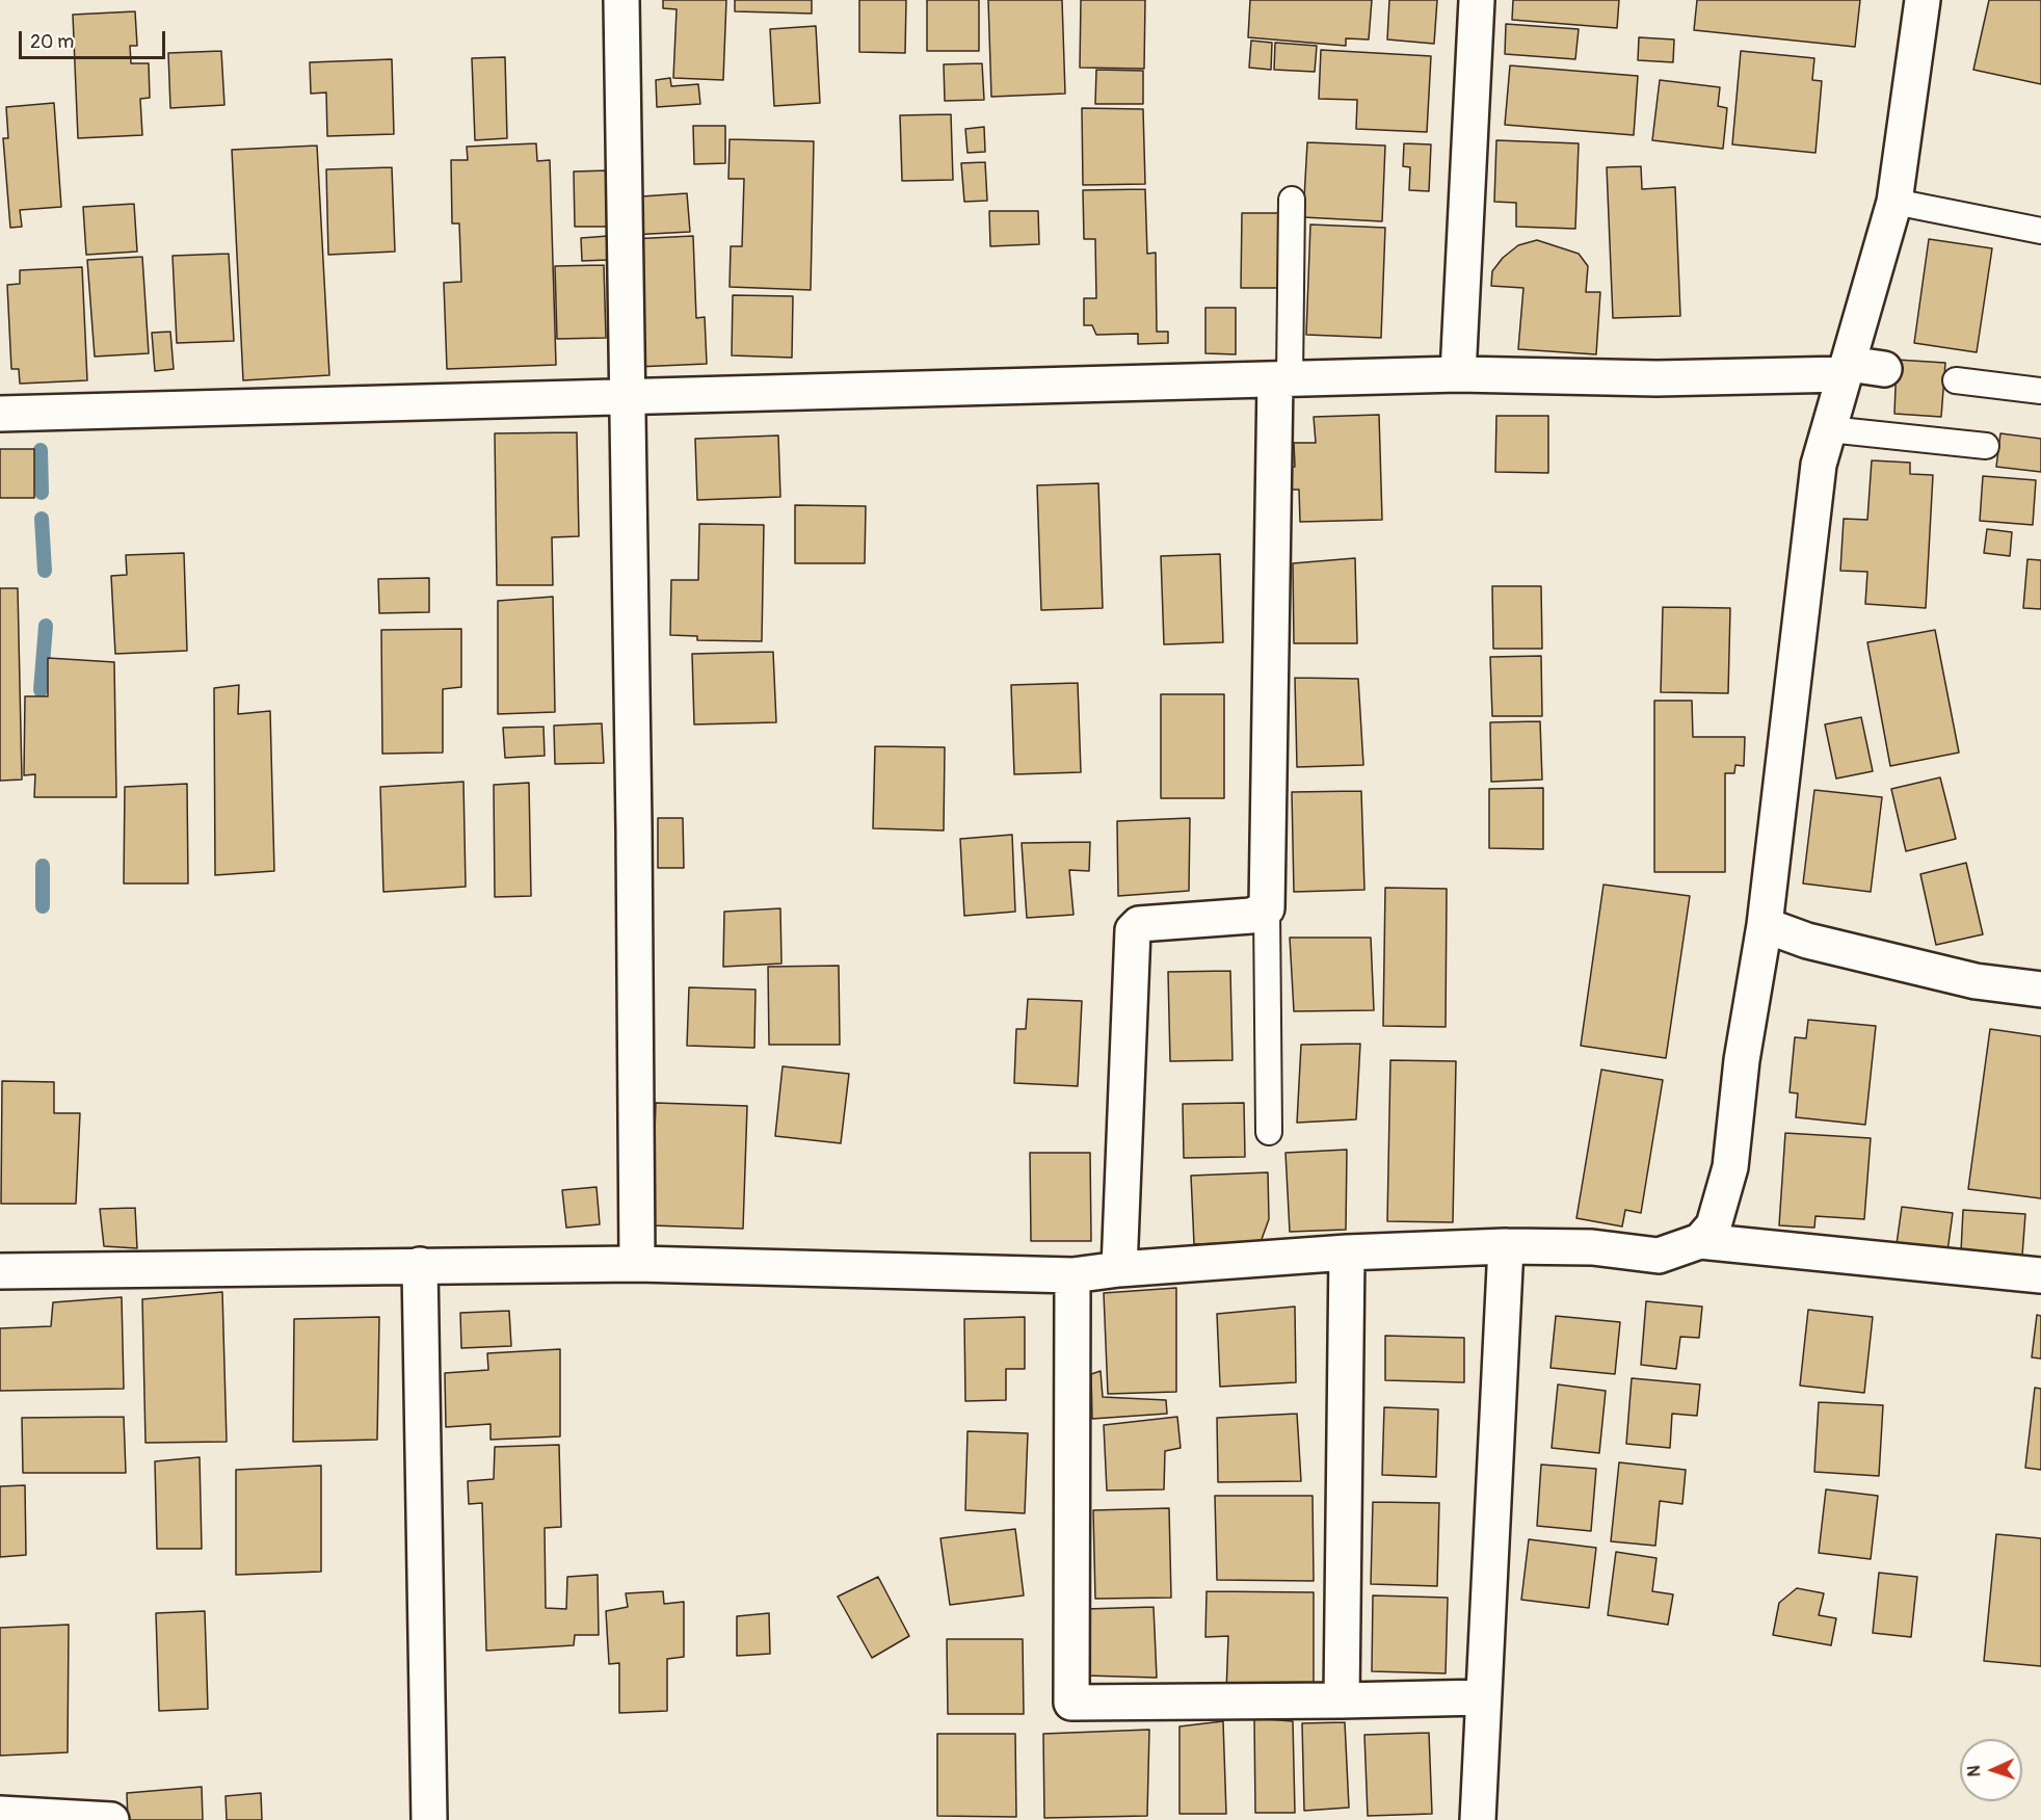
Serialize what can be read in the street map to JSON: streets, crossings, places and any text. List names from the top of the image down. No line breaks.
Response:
{"scale_bar":"20 m","north":"left"}
